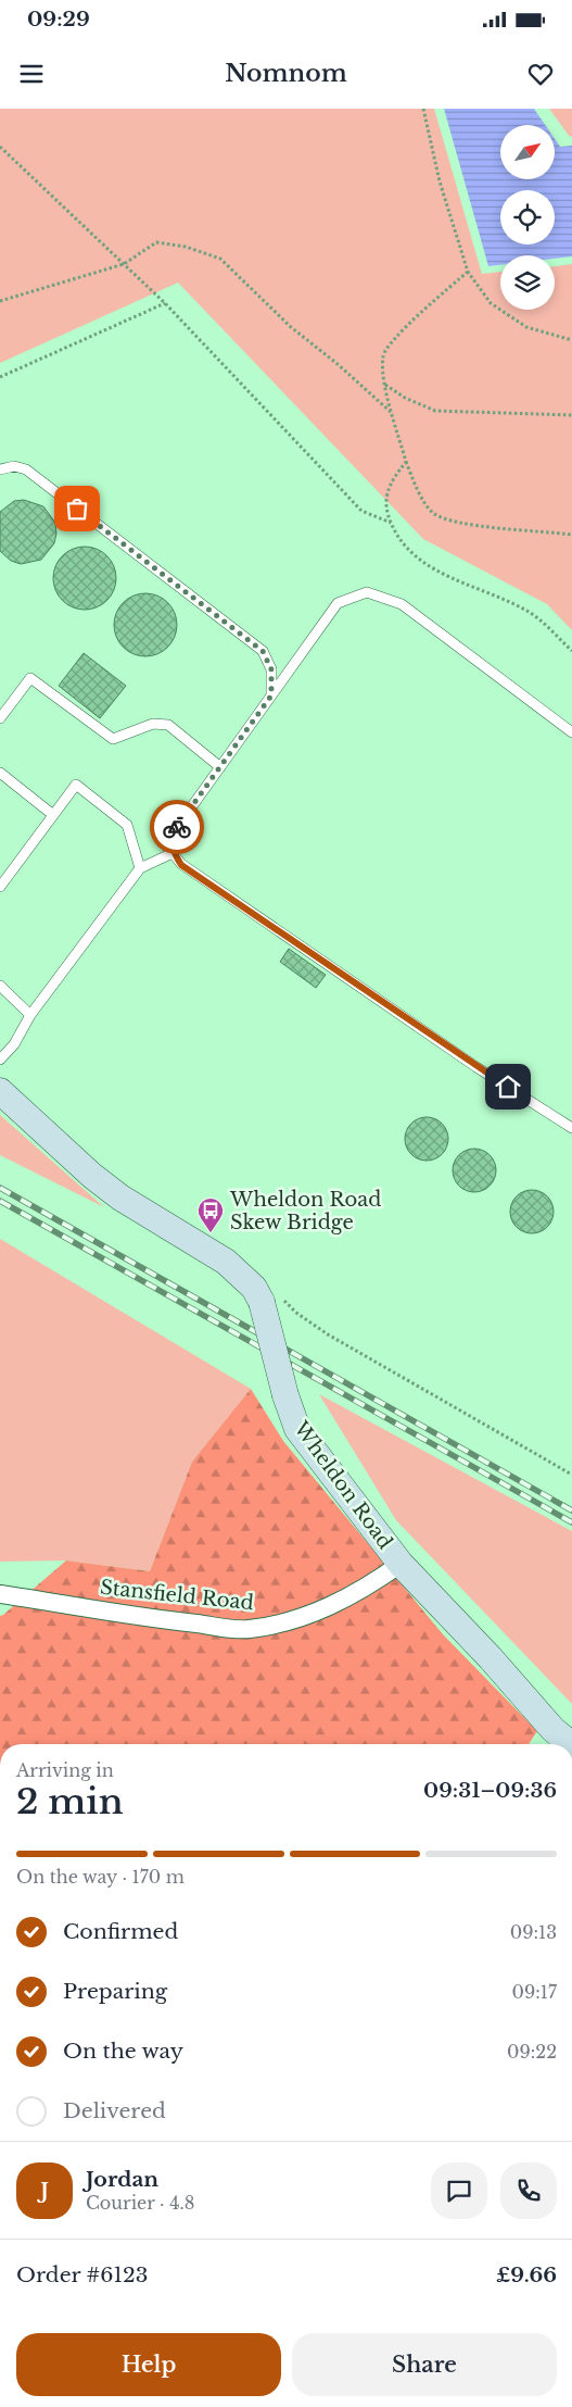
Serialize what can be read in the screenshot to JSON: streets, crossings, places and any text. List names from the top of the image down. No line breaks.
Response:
{"streets":{"street":["Wheldon Road","Stansfield Road"]},"crossings":[["Wheldon Road","Stansfield Road"]],"places":{"bus stop":["Wheldon Road Skew Bridge"]},"north":"top right","page":{"status":"09:29","header":"Nomnom","heading":["2 min","Arriving in","09:31–09:36"],"panel":["Jordan","Courier · 4.8","Order #6123","£9.66"],"bar":"On the way · 170 m","list":[["Confirmed","09:13"],["Preparing","09:17"],["On the way","09:22"],"Delivered"],"round":"J","buttons":["Help","Share"]}}
